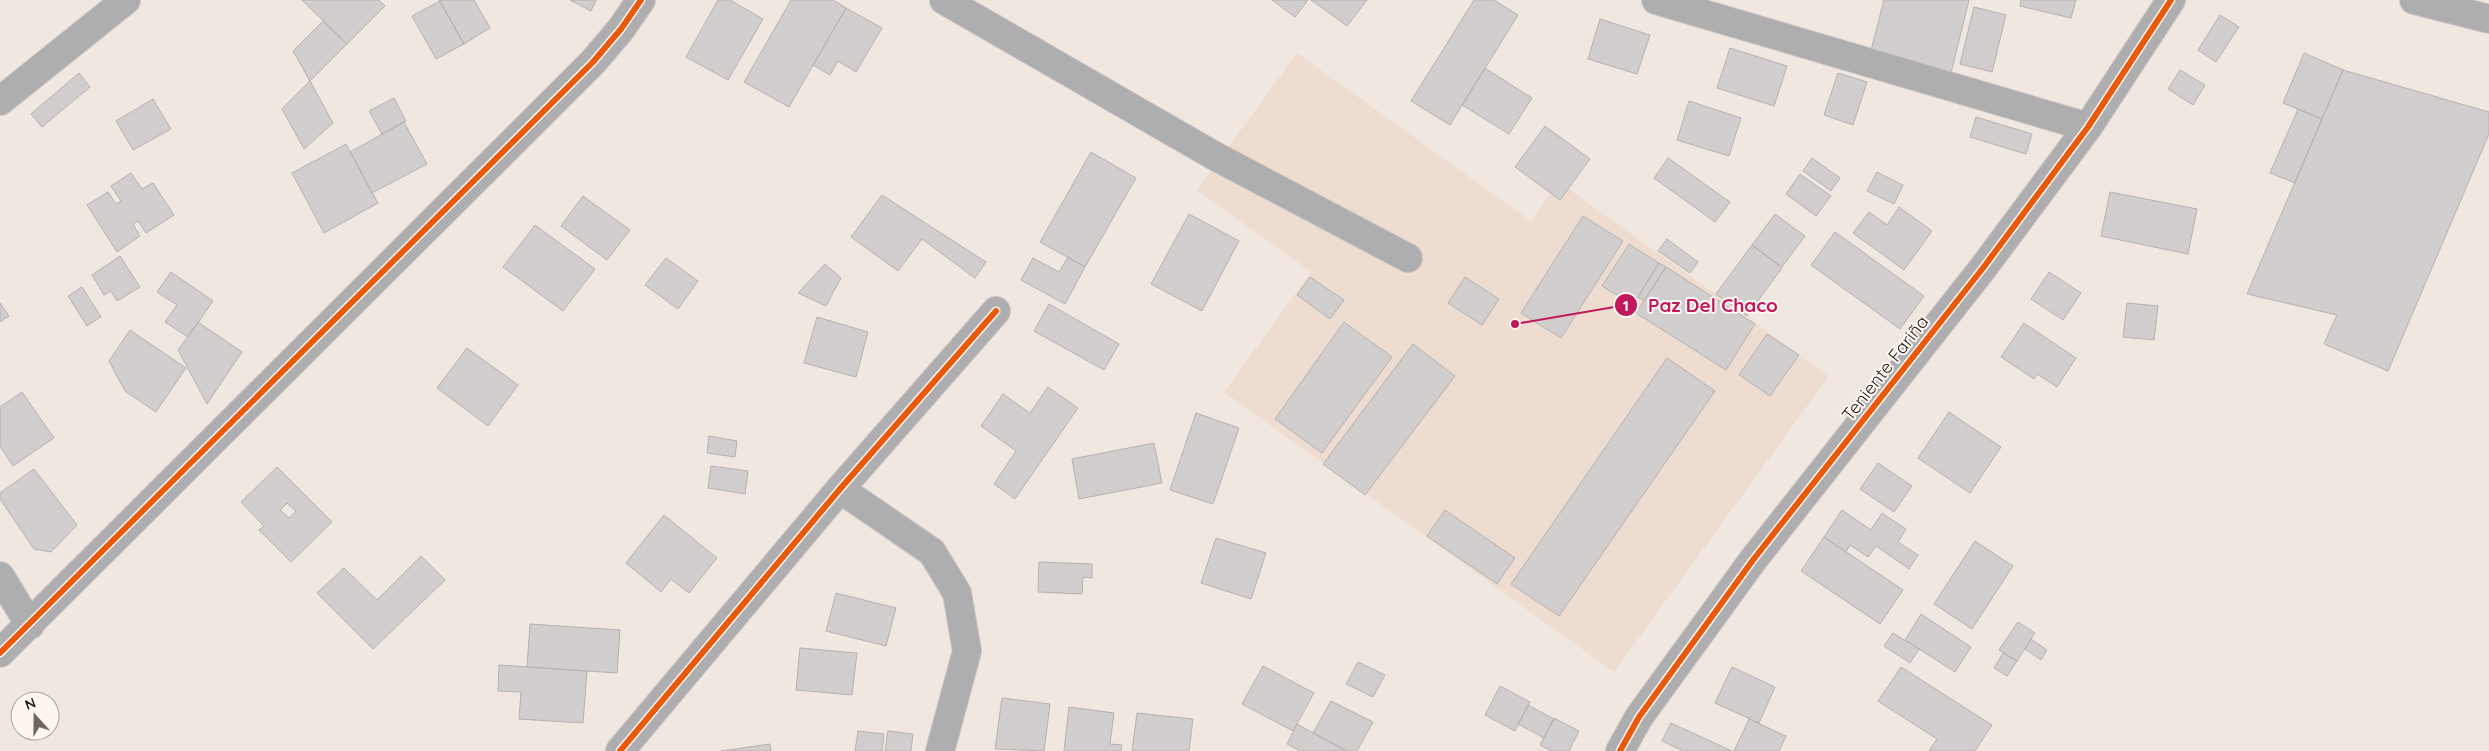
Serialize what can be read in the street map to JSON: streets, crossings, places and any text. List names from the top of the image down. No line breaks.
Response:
{"streets":{"street":["Teniente Fariña"]},"places":["Paz Del Chaco"],"north":"top"}
